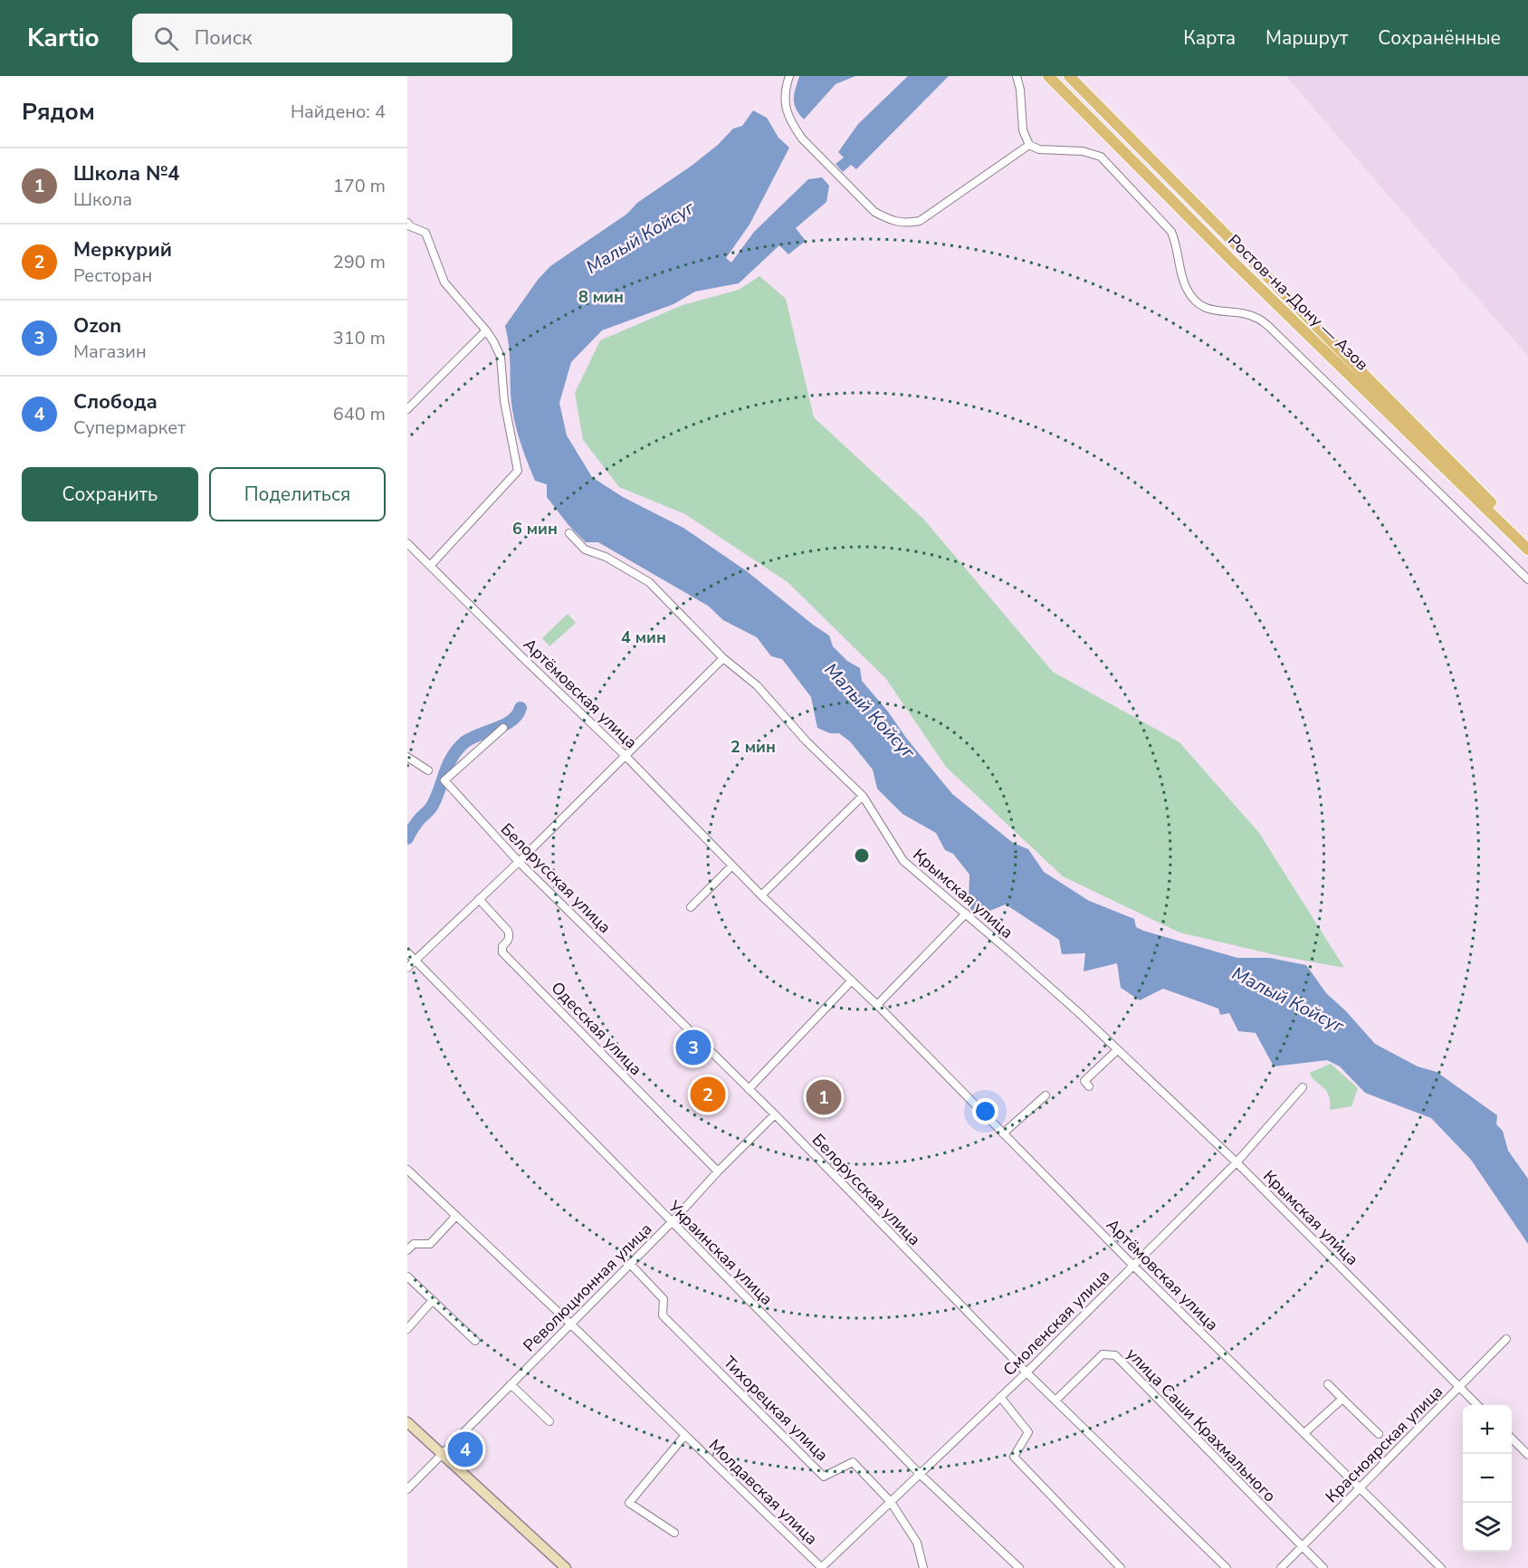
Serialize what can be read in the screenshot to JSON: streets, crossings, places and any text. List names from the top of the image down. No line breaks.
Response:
{"streets":{"main road":["Ростов-на-Дону — Азов"],"street":["Артёмовская улица","Белорусская улица","Крымская улица","Одесская улица","Украинская улица","Революционная улица","Смоленская улица","Тихорецкая улица","улица Саши Крахмального","Красноярская улица","Молдавская улица"]},"crossings":[["Артёмовская улица","Смоленская улица"],["Артёмовская улица","Красноярская улица"],["Белорусская улица","Революционная улица"],["Белорусская улица","Смоленская улица"],["Белорусская улица","улица Саши Крахмального"],["Крымская улица","Смоленская улица"],["Крымская улица","Красноярская улица"],["Одесская улица","Революционная улица"],["Украинская улица","Революционная улица"],["Украинская улица","Смоленская улица"],["Революционная улица","Тихорецкая улица"],["Революционная улица","Молдавская улица"],["Смоленская улица","Тихорецкая улица"],["Смоленская улица","Молдавская улица"],["улица Саши Крахмального","Красноярская улица"]],"water":["Малый Койсуг"],"page":{"header":"Kartio","search":"Поиск","nav":["Карта","Маршрут","Сохранённые"],"heading":["Рядом","Найдено: 4"],"list":[{"mark":"1","name":"Школа №4","note":"Школа","value":"170 m"},{"mark":"2","name":"Меркурий","note":"Ресторан","value":"290 m"},{"mark":"3","name":"Ozon","note":"Магазин","value":"310 m"},{"mark":"4","name":"Слобода","note":"Супермаркет","value":"640 m"}],"buttons":["Сохранить","Поделиться"],"pins":["3","2","1","4"],"map_buttons":["+","−"]},"rings":["8 мин","6 мин","4 мин","2 мин"]}
